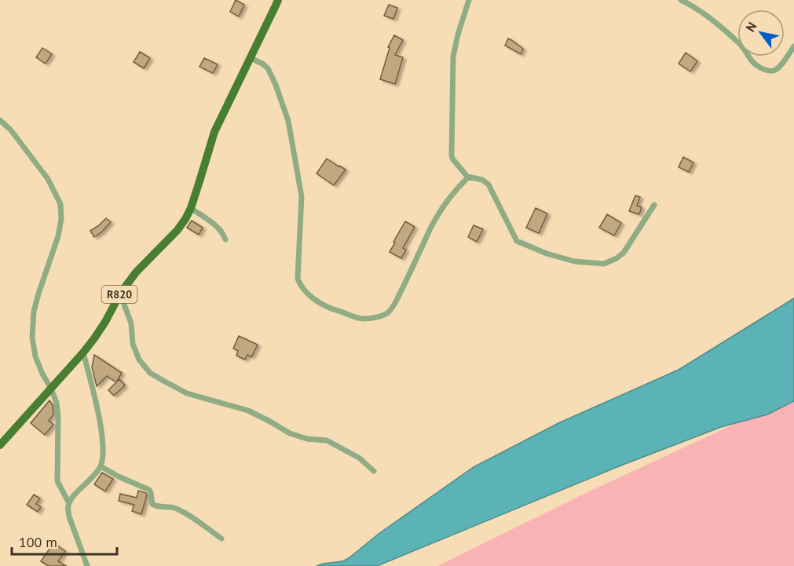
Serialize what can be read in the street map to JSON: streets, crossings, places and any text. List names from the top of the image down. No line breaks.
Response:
{"streets":{"main road":["R820"]},"scale_bar":"100 m","north":"top left"}
